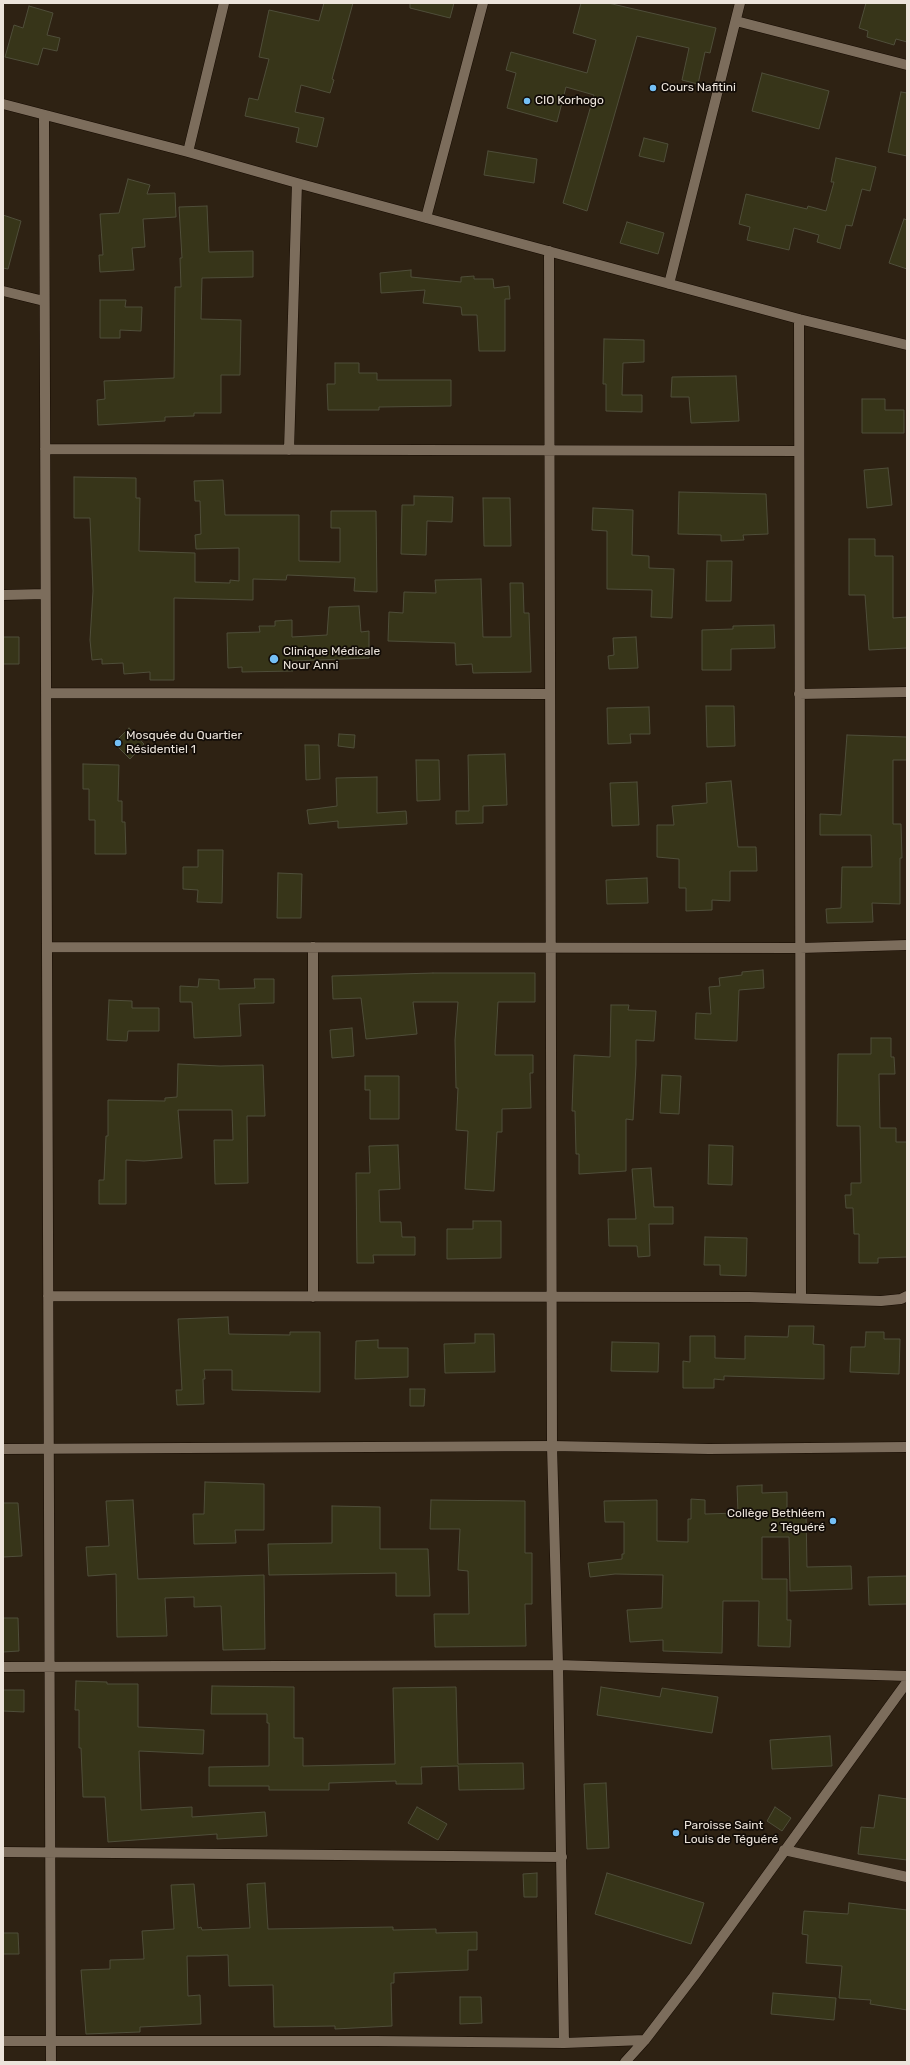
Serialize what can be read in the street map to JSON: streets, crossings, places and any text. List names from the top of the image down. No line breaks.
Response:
{"places":["Cours Nafitini","CIO Korhogo","Clinique Médicale Nour Anni","Mosquée du Quartier Résidentiel 1","Collège Bethléem 2 Téguéré","Paroisse Saint Louis de Téguéré"]}
